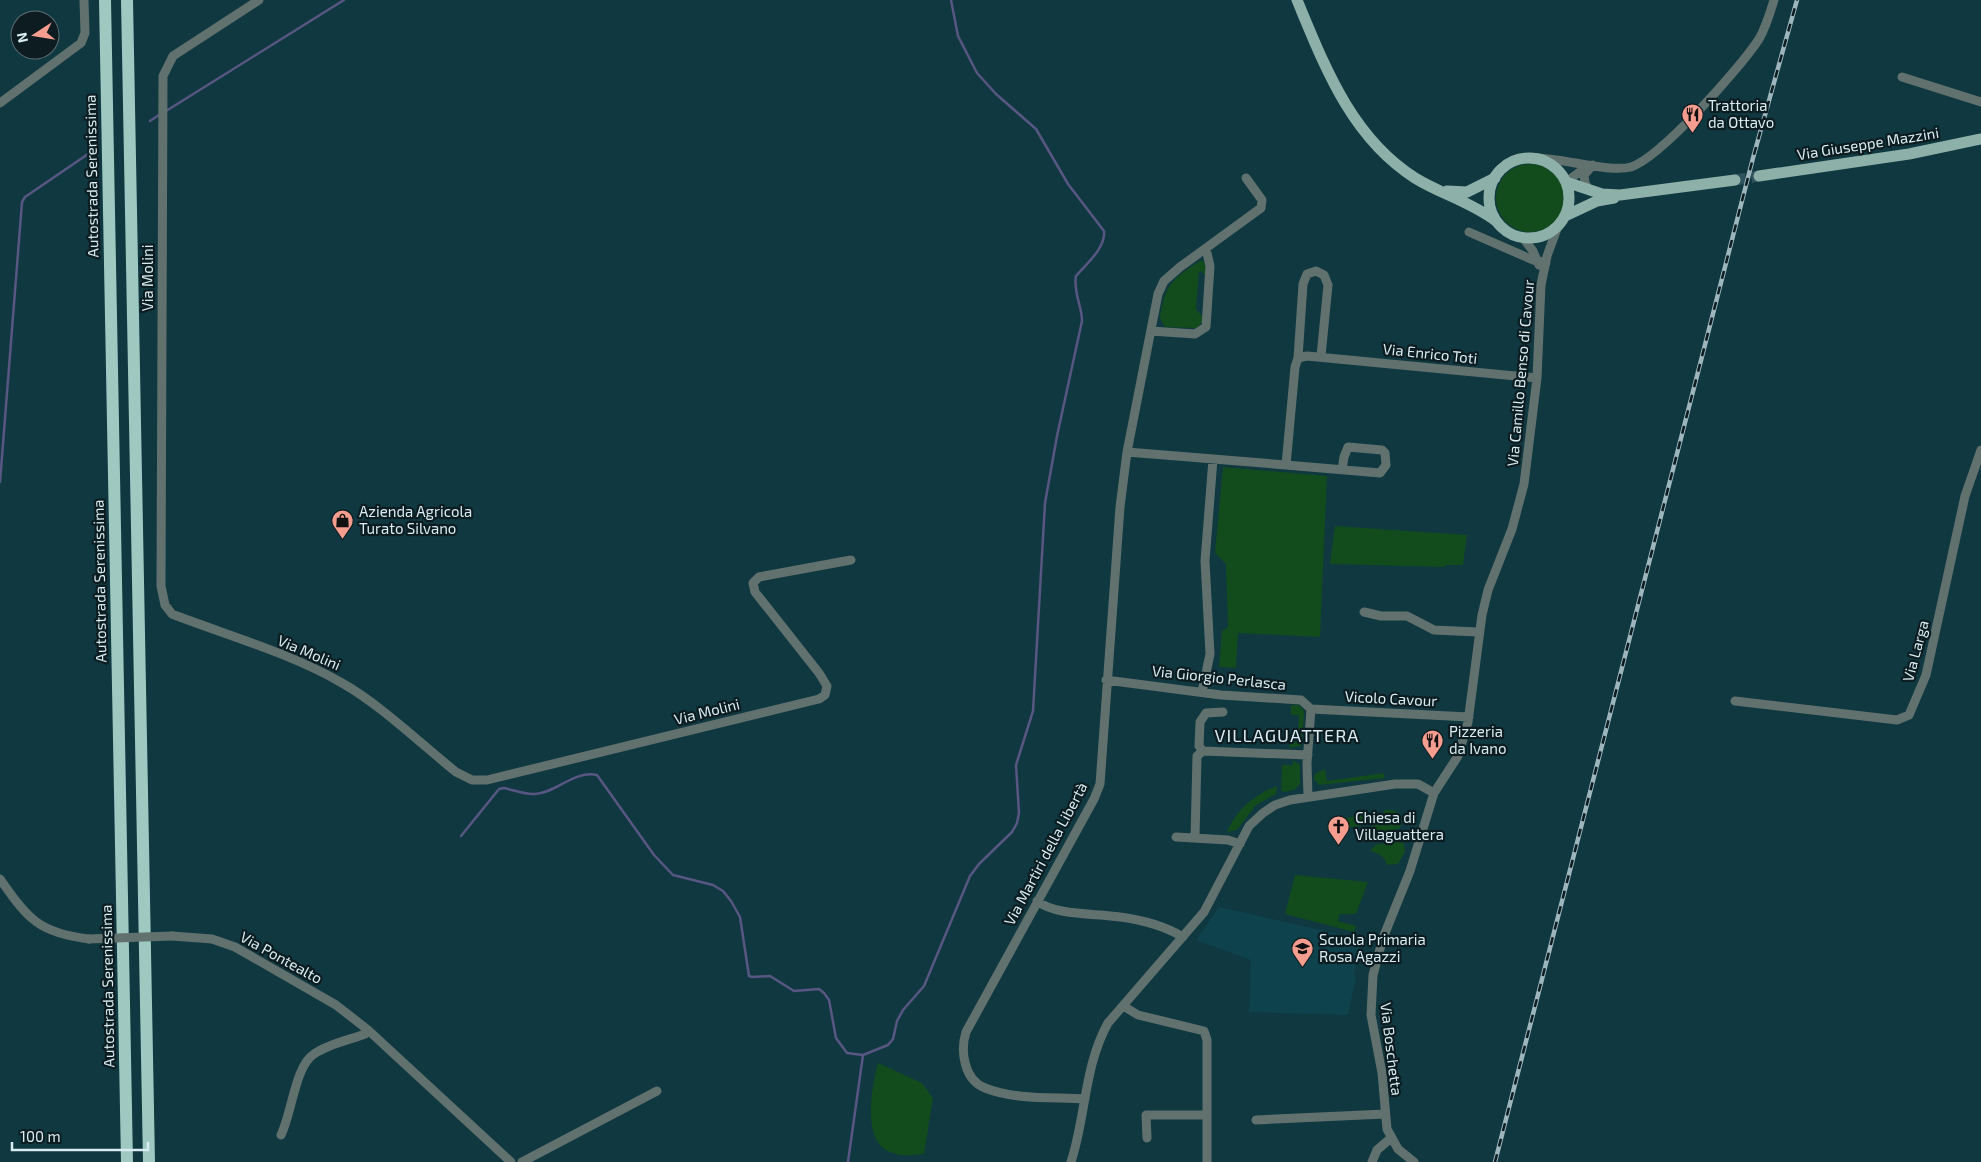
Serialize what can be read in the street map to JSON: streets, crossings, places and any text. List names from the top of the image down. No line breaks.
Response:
{"streets":{"highway":["Autostrada Serenissima"],"main road":["Via Giuseppe Mazzini"],"street":["Via Molini","Via Enrico Toti","Via Camillo Benso di Cavour","Via Larga","Via Giorgio Perlasca","Vicolo Cavour","Via Martiri della Libertà","Via Pontealto","Via Boschetta"]},"crossings":[["Via Enrico Toti","Via Camillo Benso di Cavour"],["Via Camillo Benso di Cavour","Vicolo Cavour"],["Via Camillo Benso di Cavour","Via Boschetta"],["Via Giorgio Perlasca","Vicolo Cavour"],["Via Giorgio Perlasca","Via Martiri della Libertà"]],"districts":["VILLAGUATTERA"],"places":{"restaurant":["Trattoria da Ottavo","Pizzeria da Ivano"],"shop":["Azienda Agricola Turato Silvano"],"church":["Chiesa di Villaguattera"],"school or university":["Scuola Primaria Rosa Agazzi"]},"scale_bar":"100 m","north":"left"}
